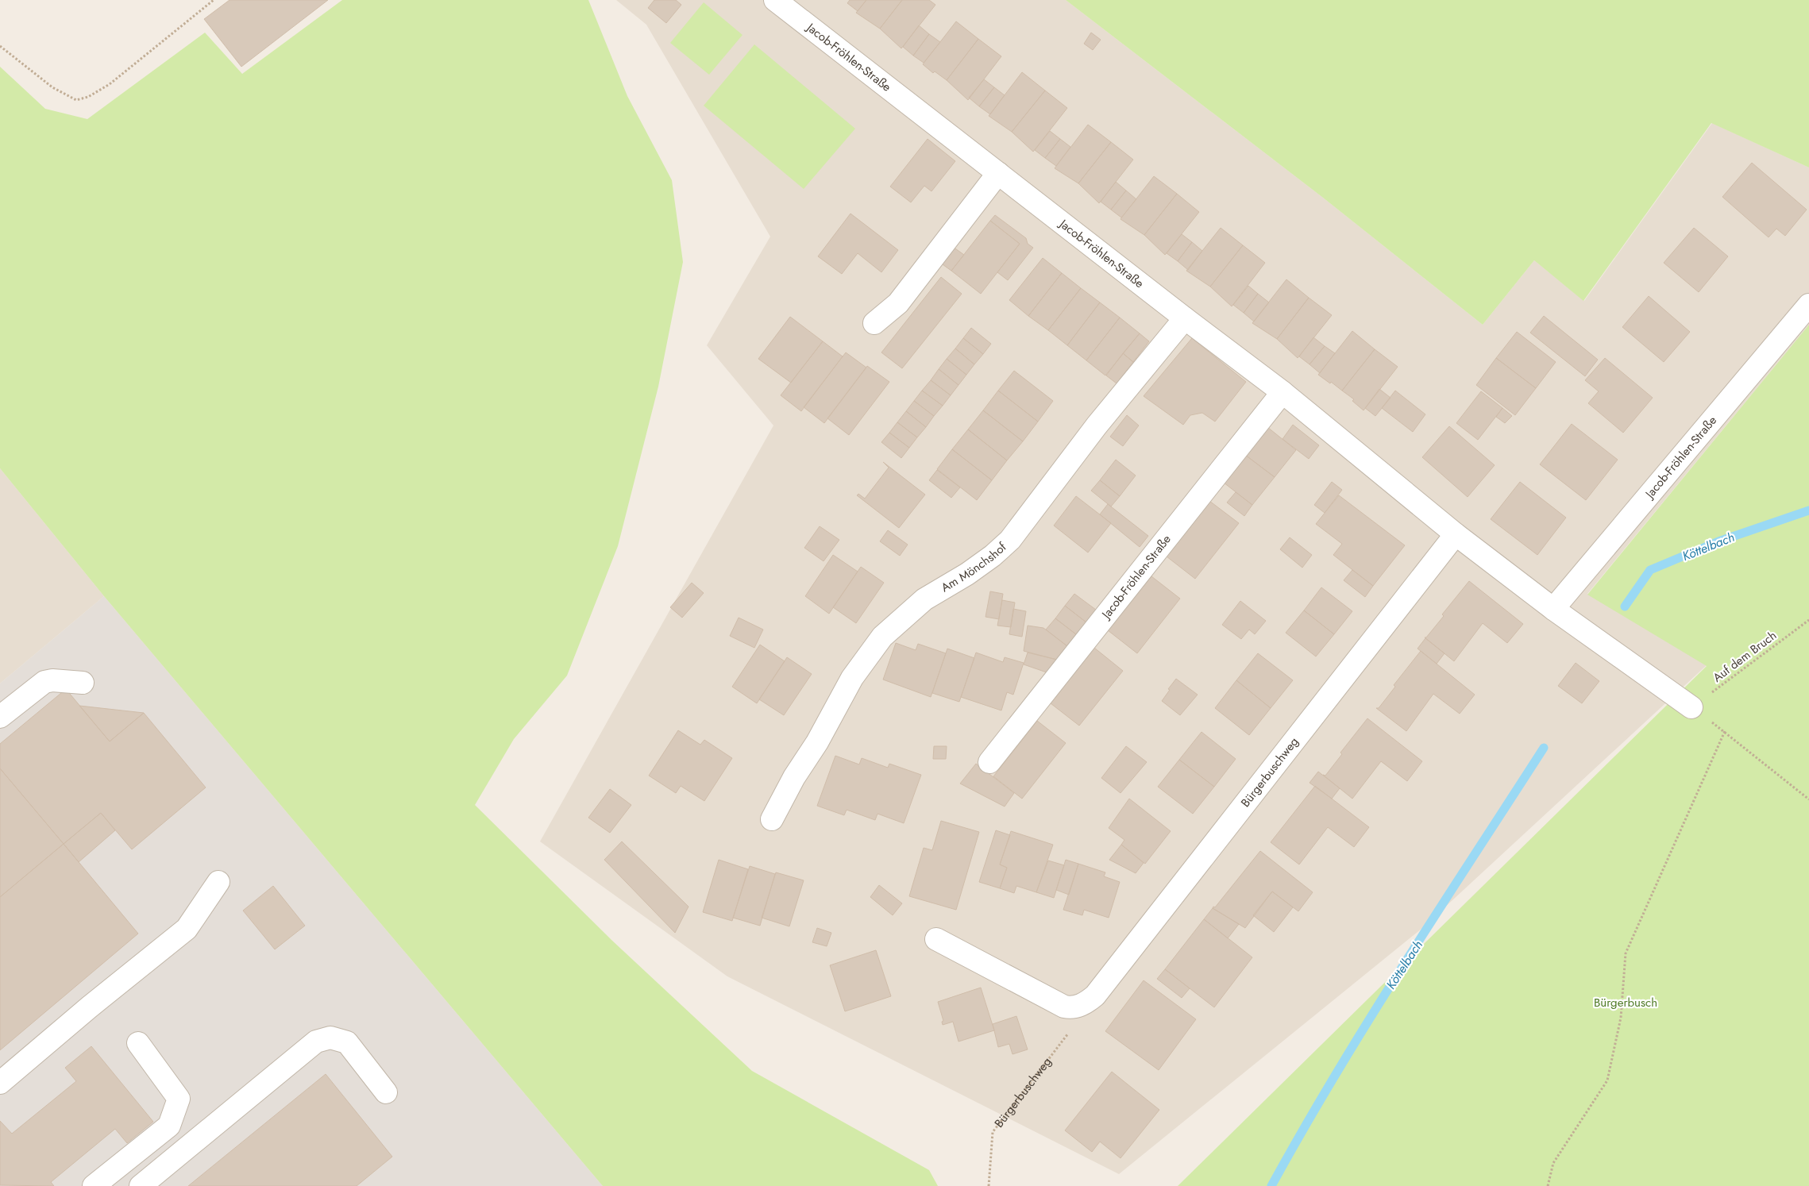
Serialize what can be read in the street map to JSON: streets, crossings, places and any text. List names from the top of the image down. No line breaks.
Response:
{"streets":{"street":["Jacob-Fröhlen-Straße","Am Mönchshof","Bürgerbuschweg"],"path":["Auf dem Bruch"]},"crossings":[["Jacob-Fröhlen-Straße","Am Mönchshof"],["Jacob-Fröhlen-Straße","Auf dem Bruch"],["Jacob-Fröhlen-Straße","Bürgerbuschweg"]],"water":["Köttelbach"],"parks":["Bürgerbusch"]}
